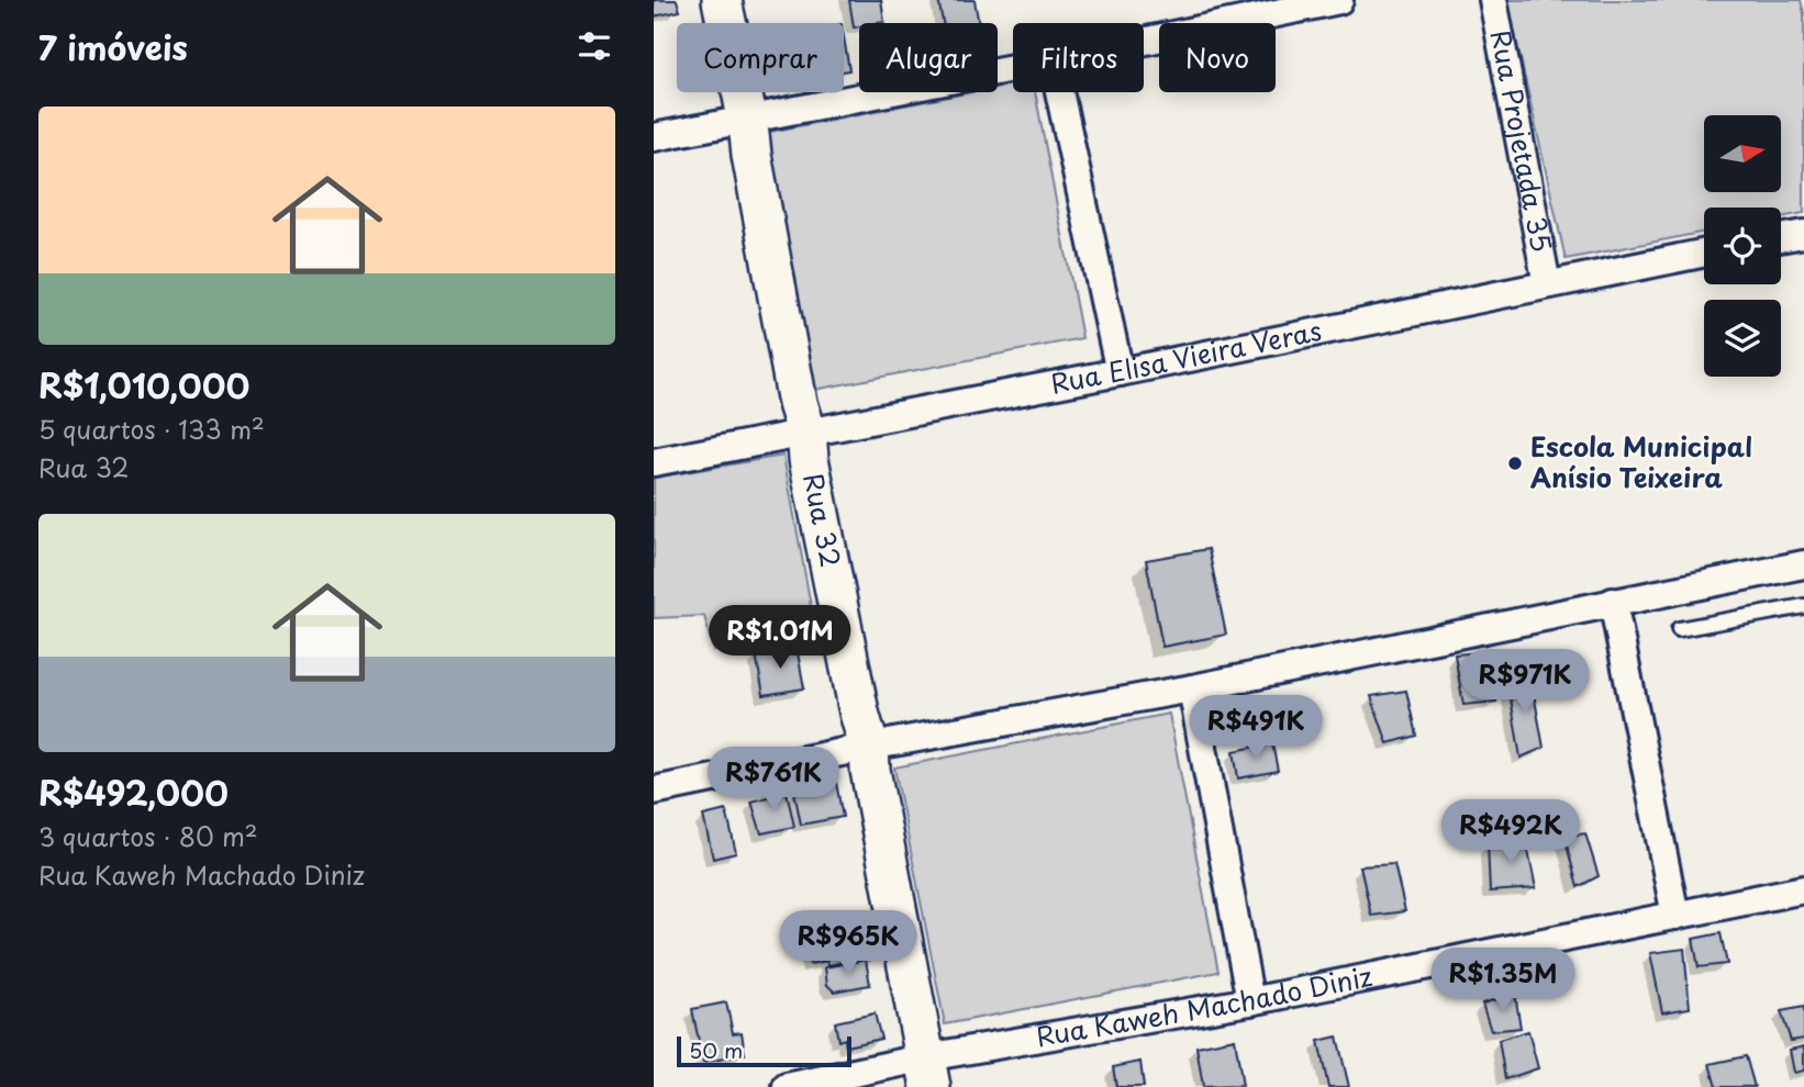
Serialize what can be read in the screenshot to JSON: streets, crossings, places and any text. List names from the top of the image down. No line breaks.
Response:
{"streets":{"main road":["Rua 32"],"street":["Rua Projetada 35","Rua Elisa Vieira Veras","Rua Kaweh Machado Diniz"]},"crossings":[["Rua Projetada 35","Rua Elisa Vieira Veras"],["Rua Elisa Vieira Veras","Rua 32"],["Rua 32","Rua Kaweh Machado Diniz"]],"places":["Escola Municipal Anísio Teixeira"],"scale_bar":"50 m","north":"right","page":{"heading":"7 imóveis","chip":["Comprar","Alugar","Filtros","Novo"],"list":[{"name":"R$1,010,000","note":"5 quartos · 133 m² · Rua 32"},{"name":"R$492,000","note":"3 quartos · 80 m² · Rua Kaweh Machado Diniz"}],"price":["R$1.01M","R$971K","R$491K","R$761K","R$492K","R$965K","R$1.35M"],"scale":"50 m"}}
